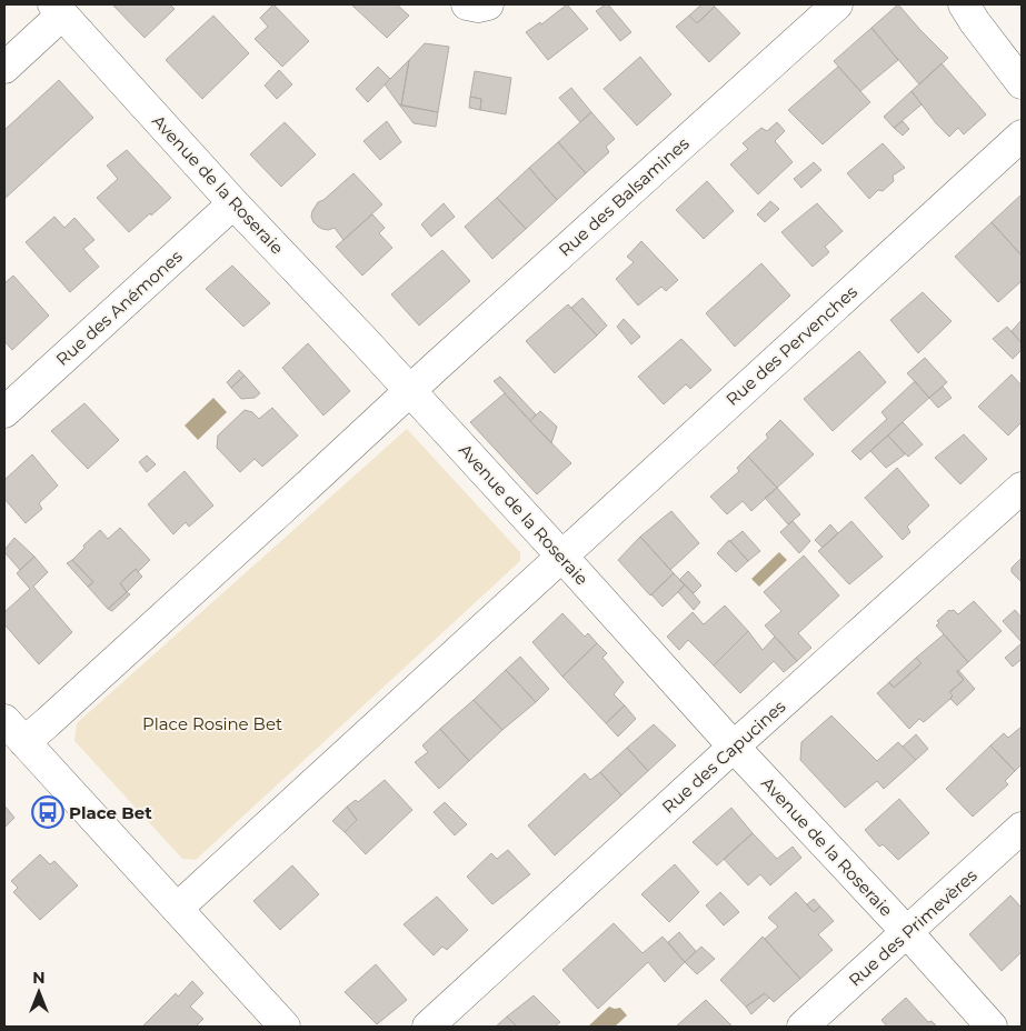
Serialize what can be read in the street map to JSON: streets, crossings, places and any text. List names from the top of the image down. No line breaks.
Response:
{"streets":{"street":["Avenue de la Roseraie","Rue des Balsamines","Rue des Anémones","Rue des Pervenches","Rue des Capucines","Rue des Primevères"]},"crossings":[["Avenue de la Roseraie","Rue des Balsamines"],["Avenue de la Roseraie","Rue des Anémones"],["Avenue de la Roseraie","Rue des Pervenches"],["Avenue de la Roseraie","Rue des Capucines"],["Avenue de la Roseraie","Rue des Primevères"]],"parks":["Place Rosine Bet"],"places":{"bus stop":["Place Bet"]},"north":"top"}
